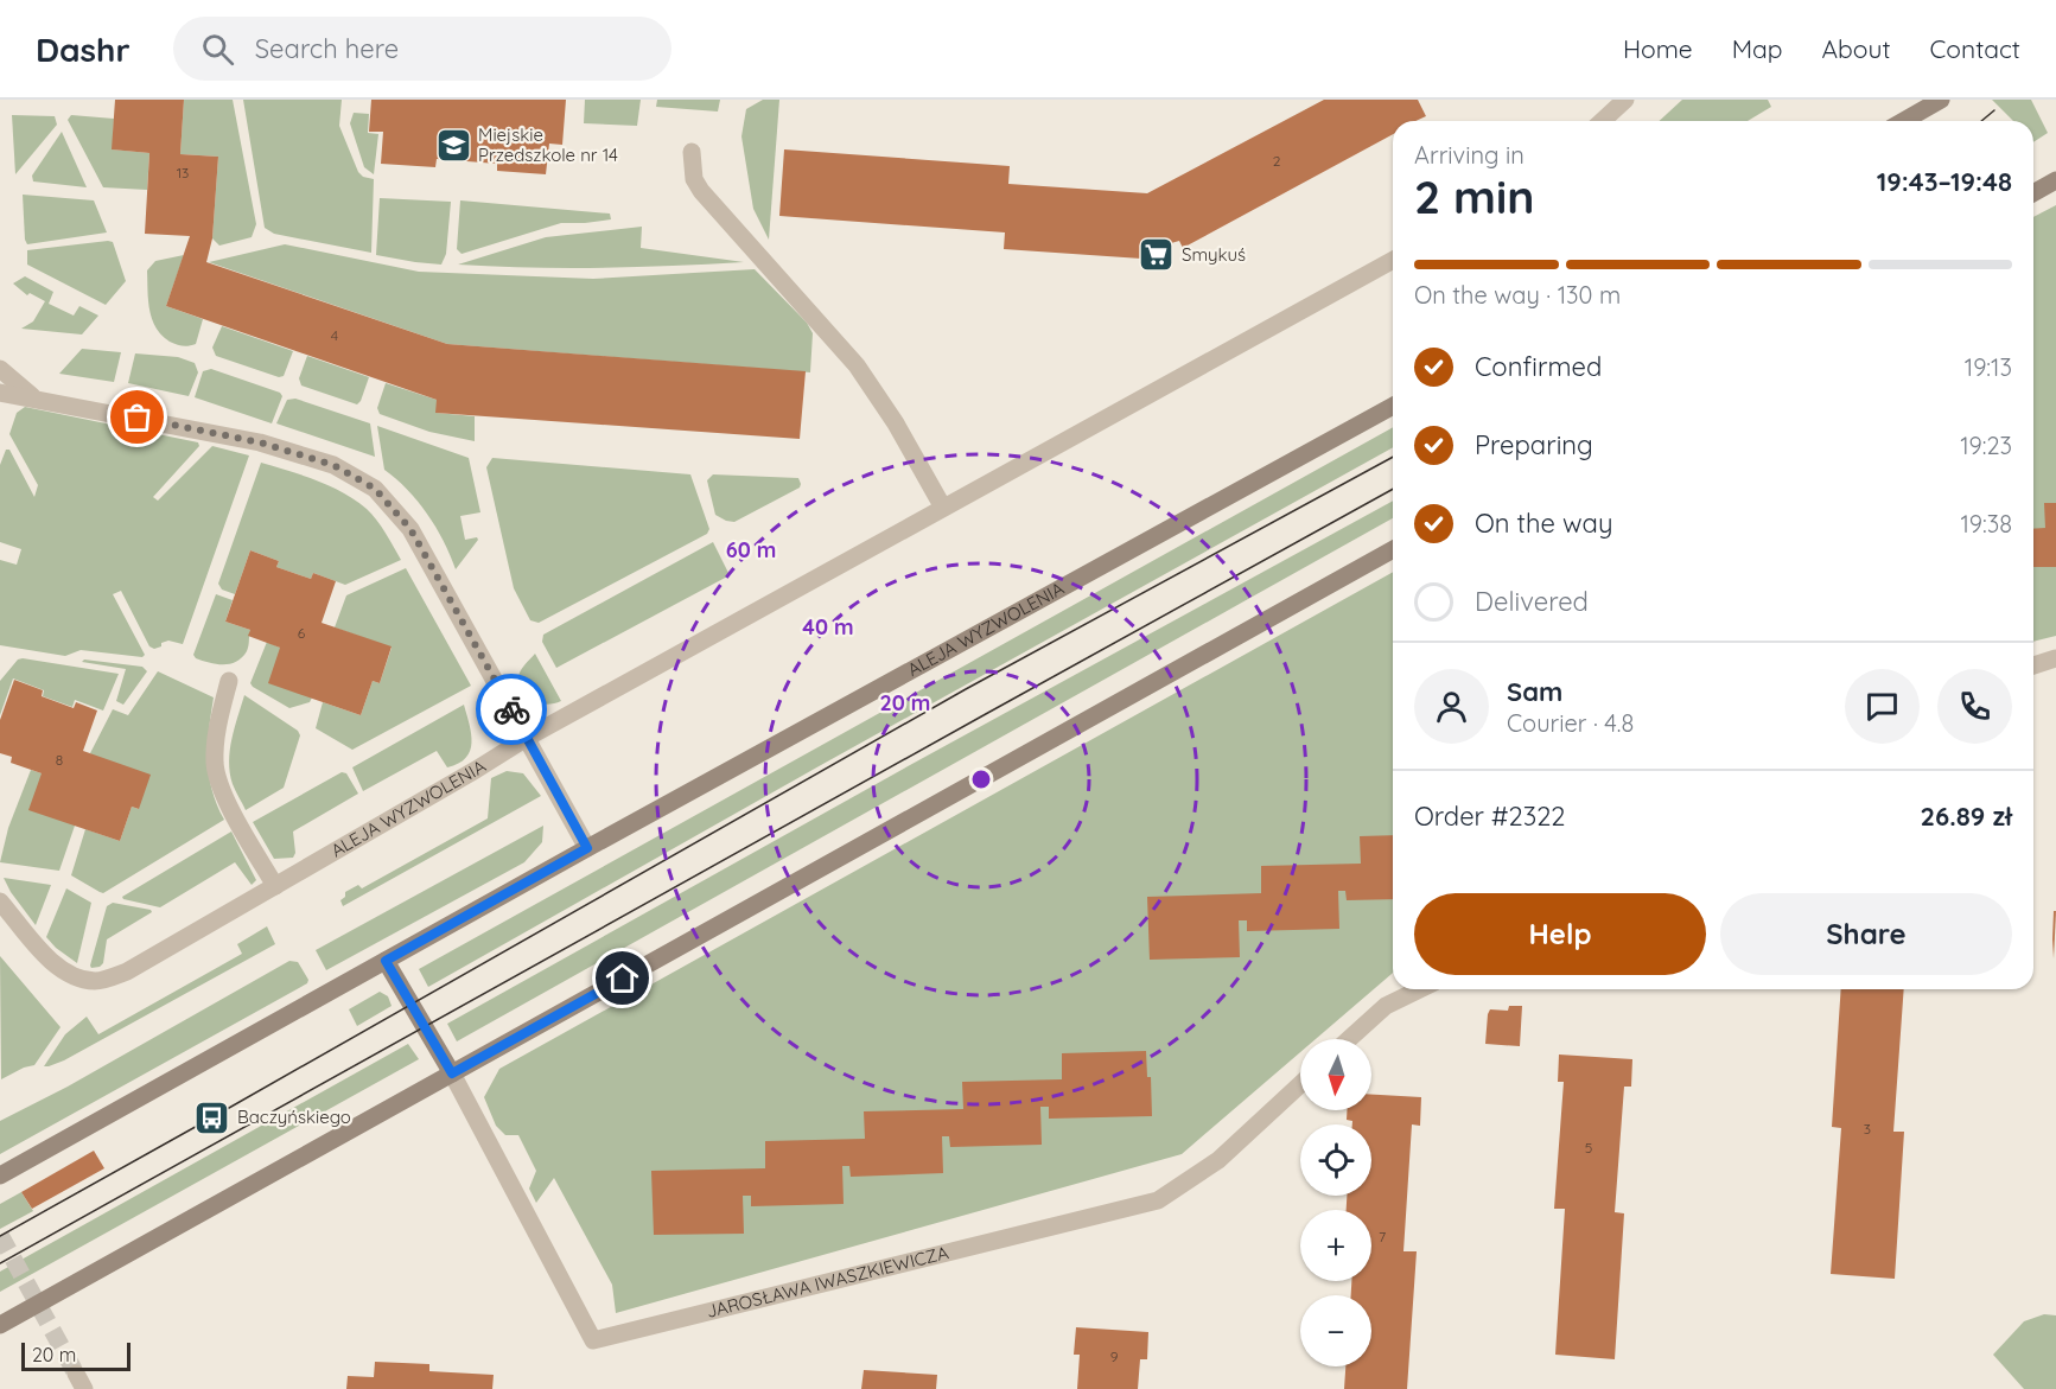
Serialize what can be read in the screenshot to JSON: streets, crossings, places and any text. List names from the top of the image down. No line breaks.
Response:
{"streets":{"main road":["ALEJA WYZWOLENIA"],"street":["JAROSŁAWA IWASZKIEWICZA"]},"places":{"school or university":["Miejskie Przedszkole nr 14"],"supermarket":["Smykuś"],"bus stop":["Baczyńskiego"]},"house_numbers":["2","13","4","6","8","3","5","7","9"],"scale_bar":"20 m","north":"bottom","page":{"header":"Dashr","search":"Search here","nav":["Home","Map","About","Contact"],"heading":["2 min","Arriving in","19:43–19:48"],"panel":["Sam","Courier · 4.8","Order #2322","26.89 zł"],"bar":"On the way · 130 m","list":[["Confirmed","19:13"],["Preparing","19:23"],["On the way","19:38"],"Delivered"],"buttons":["Help","Share"],"map_buttons":["+","−"],"scale":"20 m"},"rings":["60 m","40 m","20 m"]}
